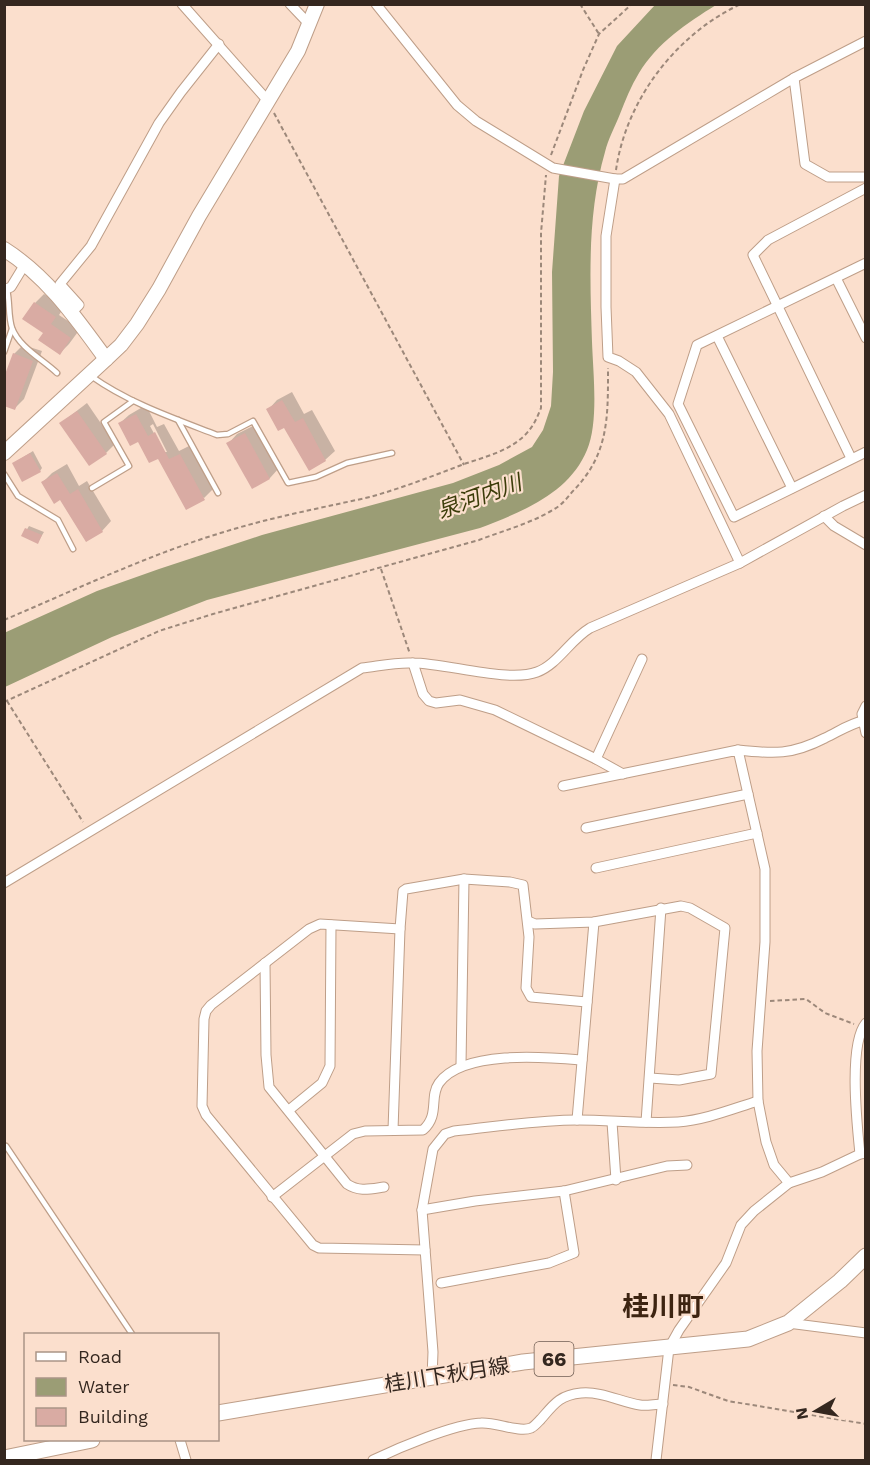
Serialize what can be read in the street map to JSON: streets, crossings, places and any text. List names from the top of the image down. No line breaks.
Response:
{"streets":{"main road":["66","桂川下秋月線"]},"districts":["桂川町"],"water":["泉河内川"],"legend":["Road","Water","Building"],"north":"left"}
